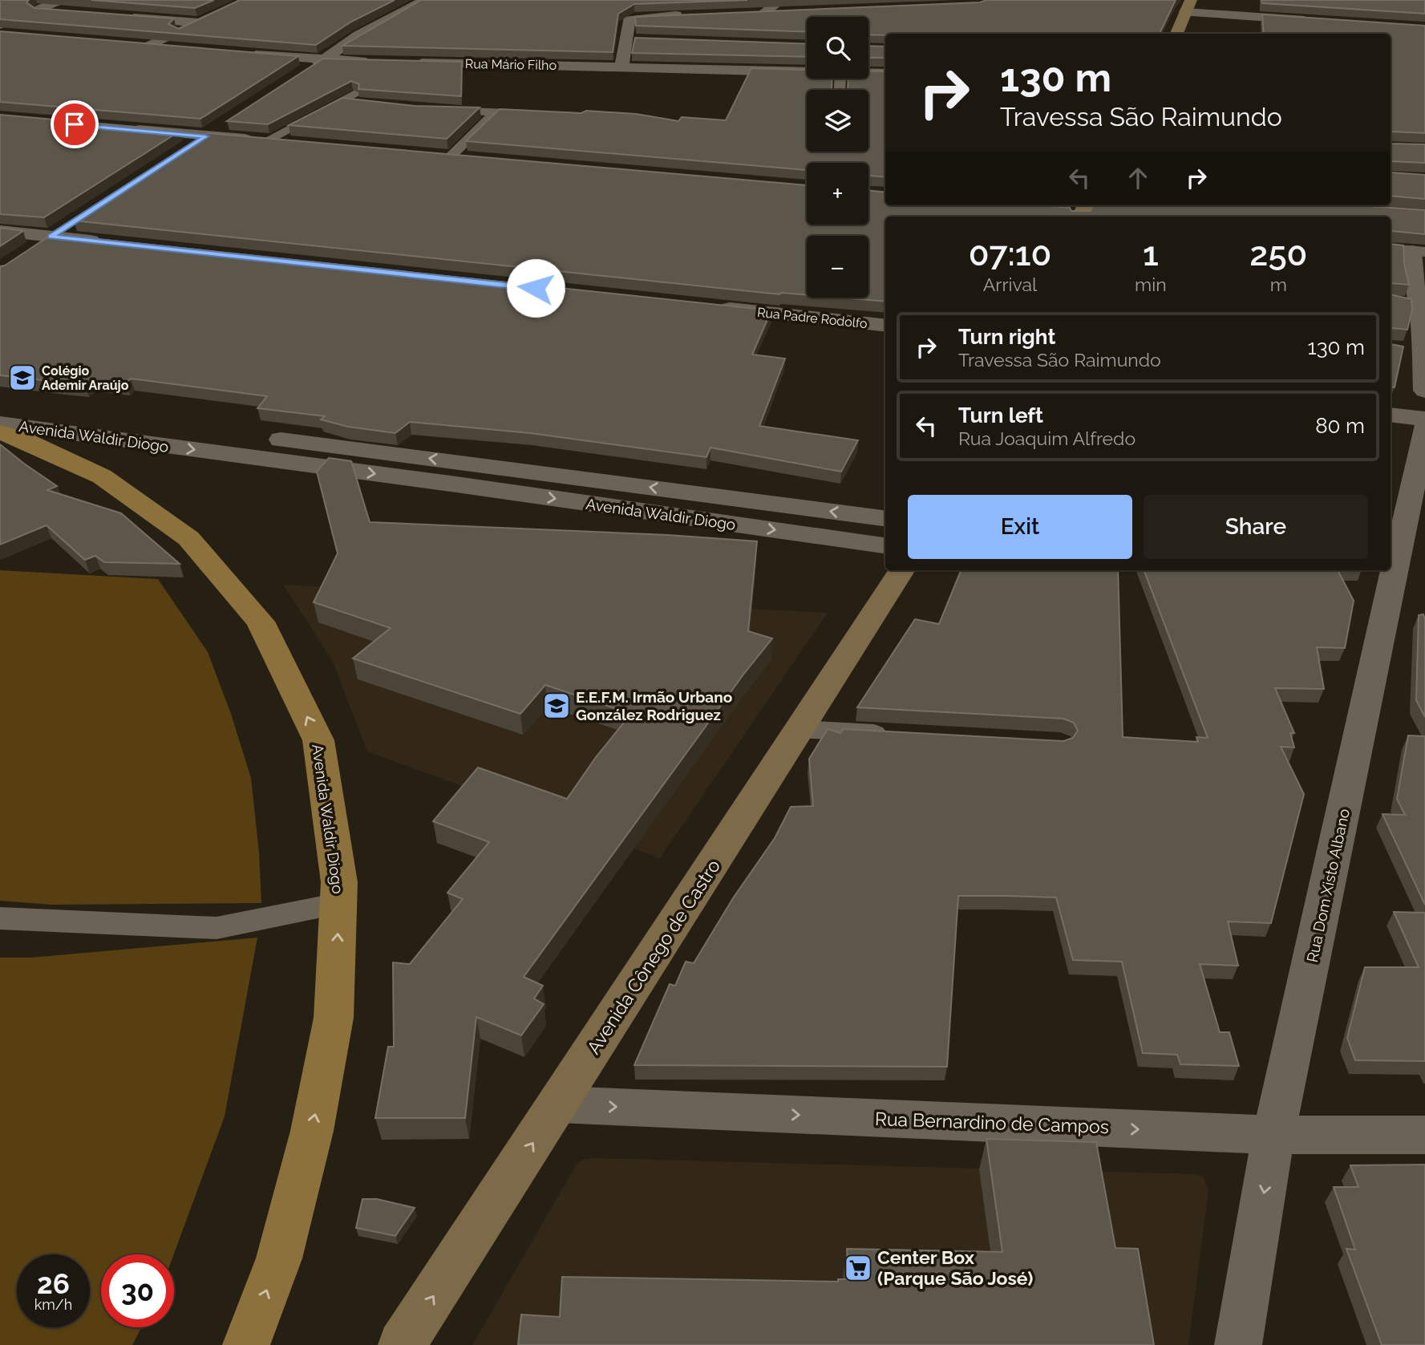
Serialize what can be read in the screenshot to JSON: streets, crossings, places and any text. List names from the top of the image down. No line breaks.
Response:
{"streets":{"main road":["Avenida Waldir Diogo","Avenida Cônego de Castro"],"street":["Rua Mário Filho","Rua Padre Rodolfo","Rua Dom Xisto Albano","Rua Bernardino de Campos"]},"crossings":[["Rua Dom Xisto Albano","Rua Bernardino de Campos"],["Avenida Cônego de Castro","Rua Bernardino de Campos"]],"one_way":["Rua Bernardino de Campos"],"places":{"school or university":["Colégio Ademir Araújo","E.E.F.M. Irmão Urbano González Rodriguez"],"supermarket":["Center Box (Parque São José)"]},"page":{"map_buttons":["+","−"],"turn":["130 m","Travessa São Raimundo"],"eta":["07:10","Arrival","1","min","250","m"],"list":[{"name":"Turn right","note":"Travessa São Raimundo","value":"130 m"},{"name":"Turn left","note":"Rua Joaquim Alfredo","value":"80 m"}],"buttons":["Exit","Share"],"speed":"26 km/h","limit":"30"}}
